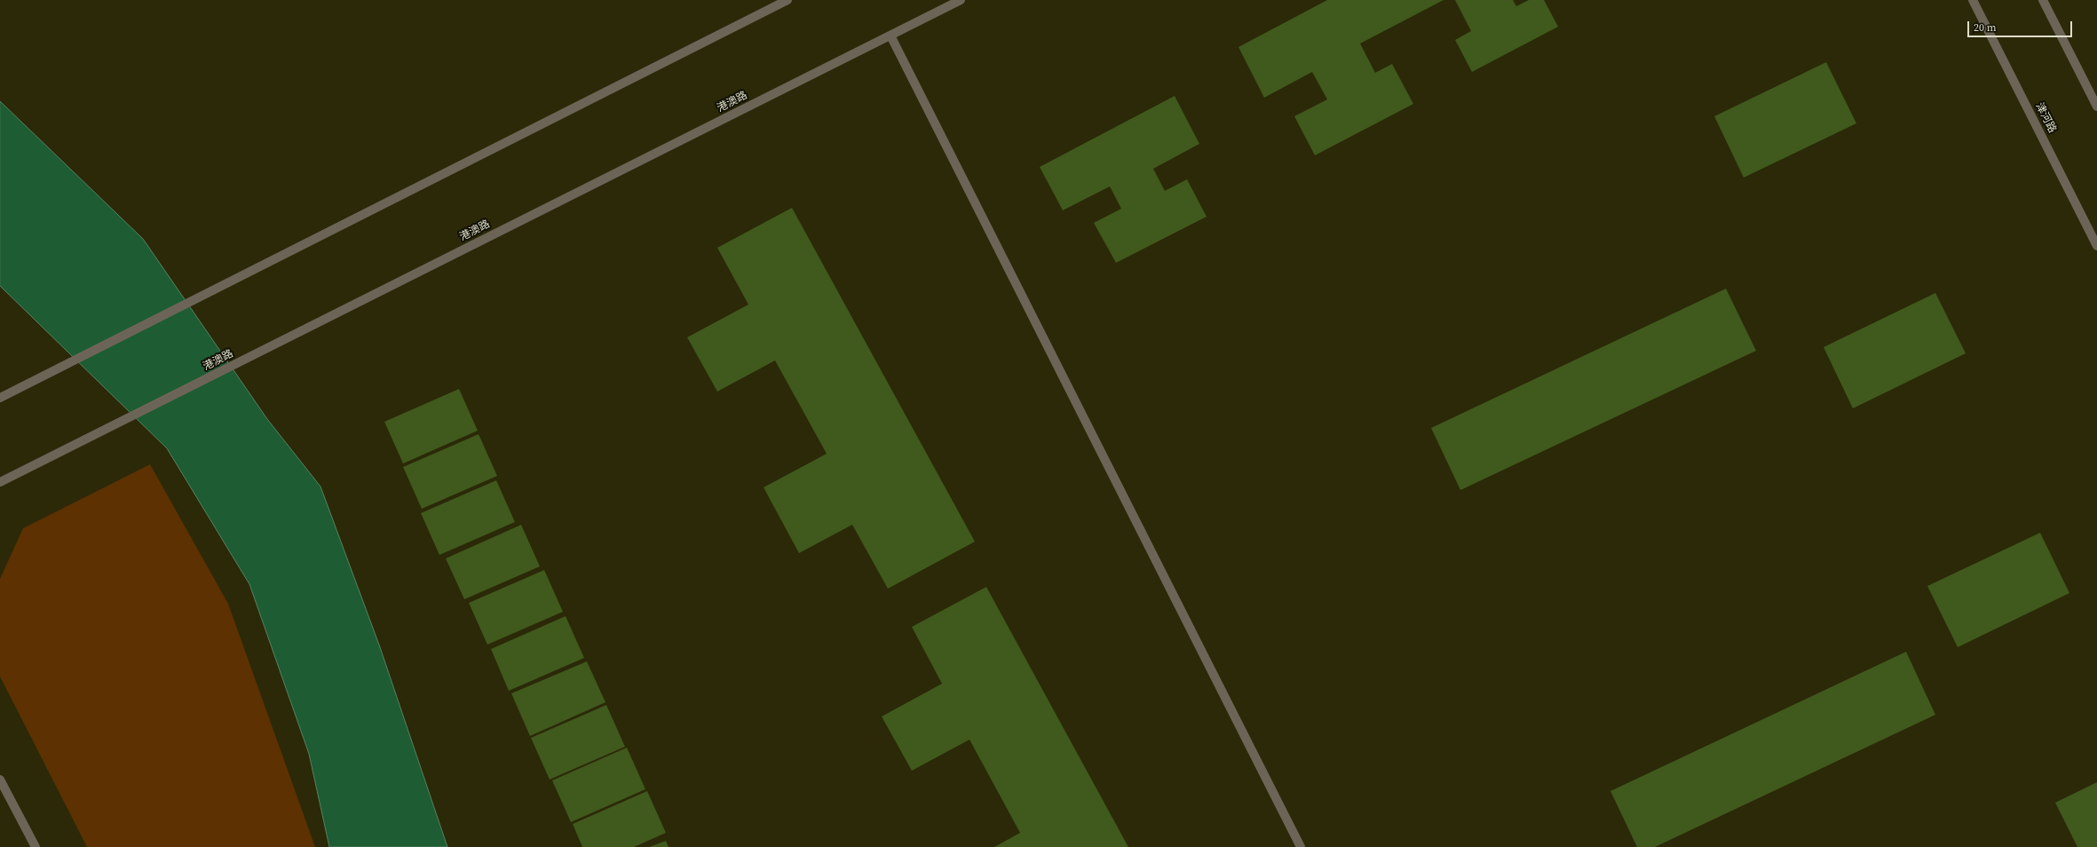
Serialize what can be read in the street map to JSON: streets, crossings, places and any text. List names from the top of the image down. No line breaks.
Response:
{"streets":{"street":["港澳路","津河路"]},"scale_bar":"20 m"}
